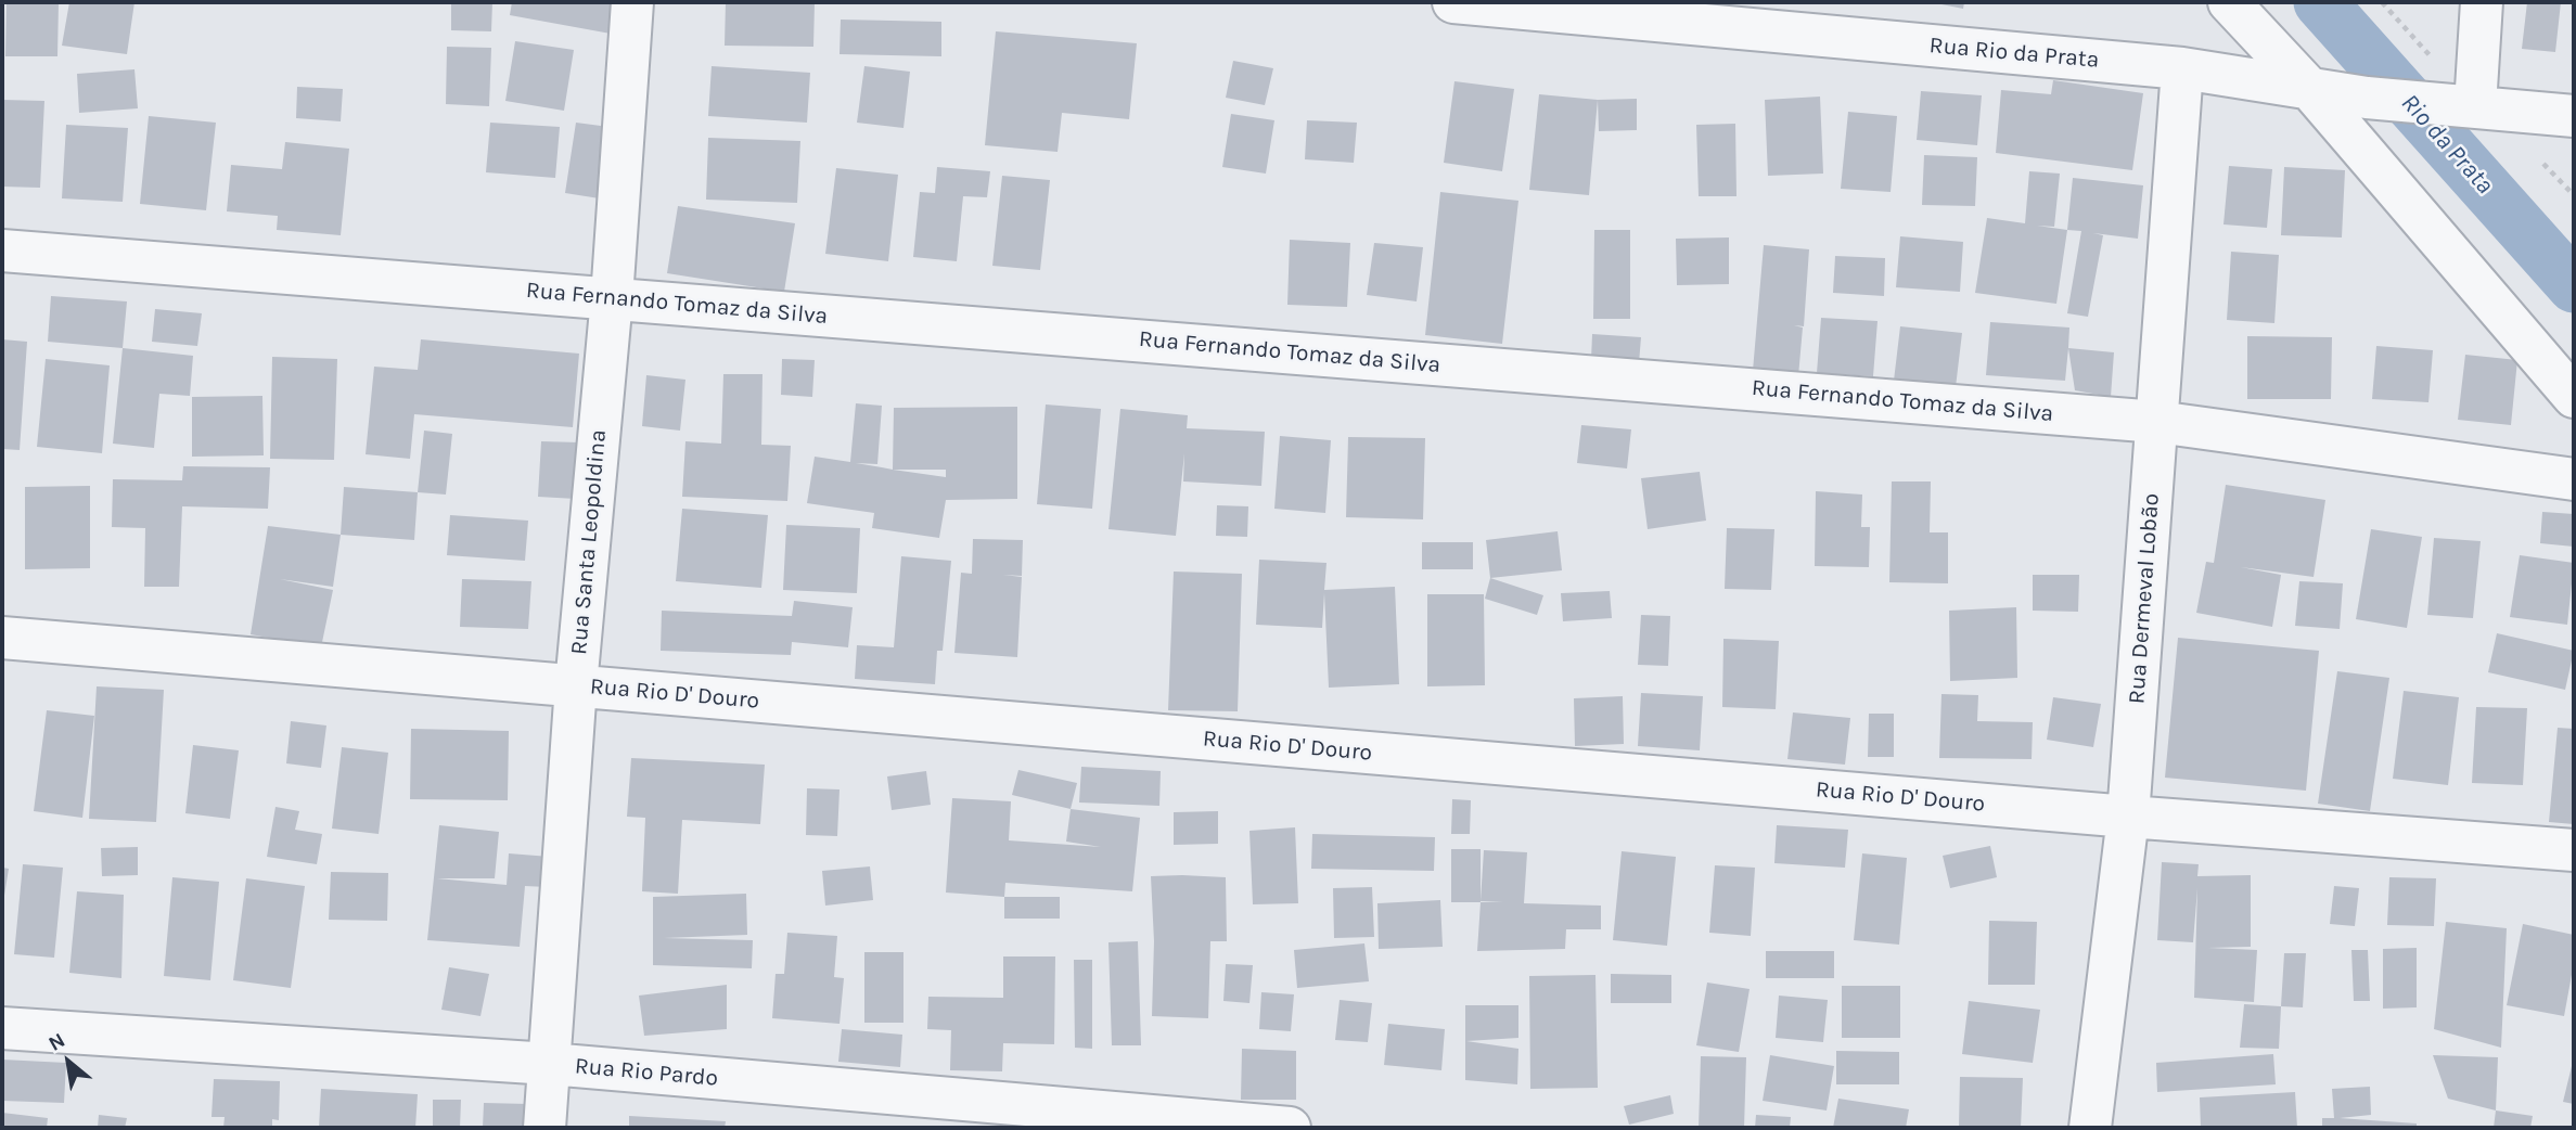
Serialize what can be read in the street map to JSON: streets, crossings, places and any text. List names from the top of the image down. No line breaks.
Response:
{"streets":{"street":["Rua Rio da Prata","Rua Fernando Tomaz da Silva","Rua Santa Leopoldina","Rua Dermeval Lobão","Rua Rio D' Douro","Rua Rio Pardo"]},"crossings":[["Rua Rio da Prata","Rua Dermeval Lobão"],["Rua Fernando Tomaz da Silva","Rua Santa Leopoldina"],["Rua Fernando Tomaz da Silva","Rua Dermeval Lobão"],["Rua Santa Leopoldina","Rua Rio D' Douro"],["Rua Santa Leopoldina","Rua Rio Pardo"],["Rua Dermeval Lobão","Rua Rio D' Douro"]],"water":["Rio da Prata"],"north":"top left"}
